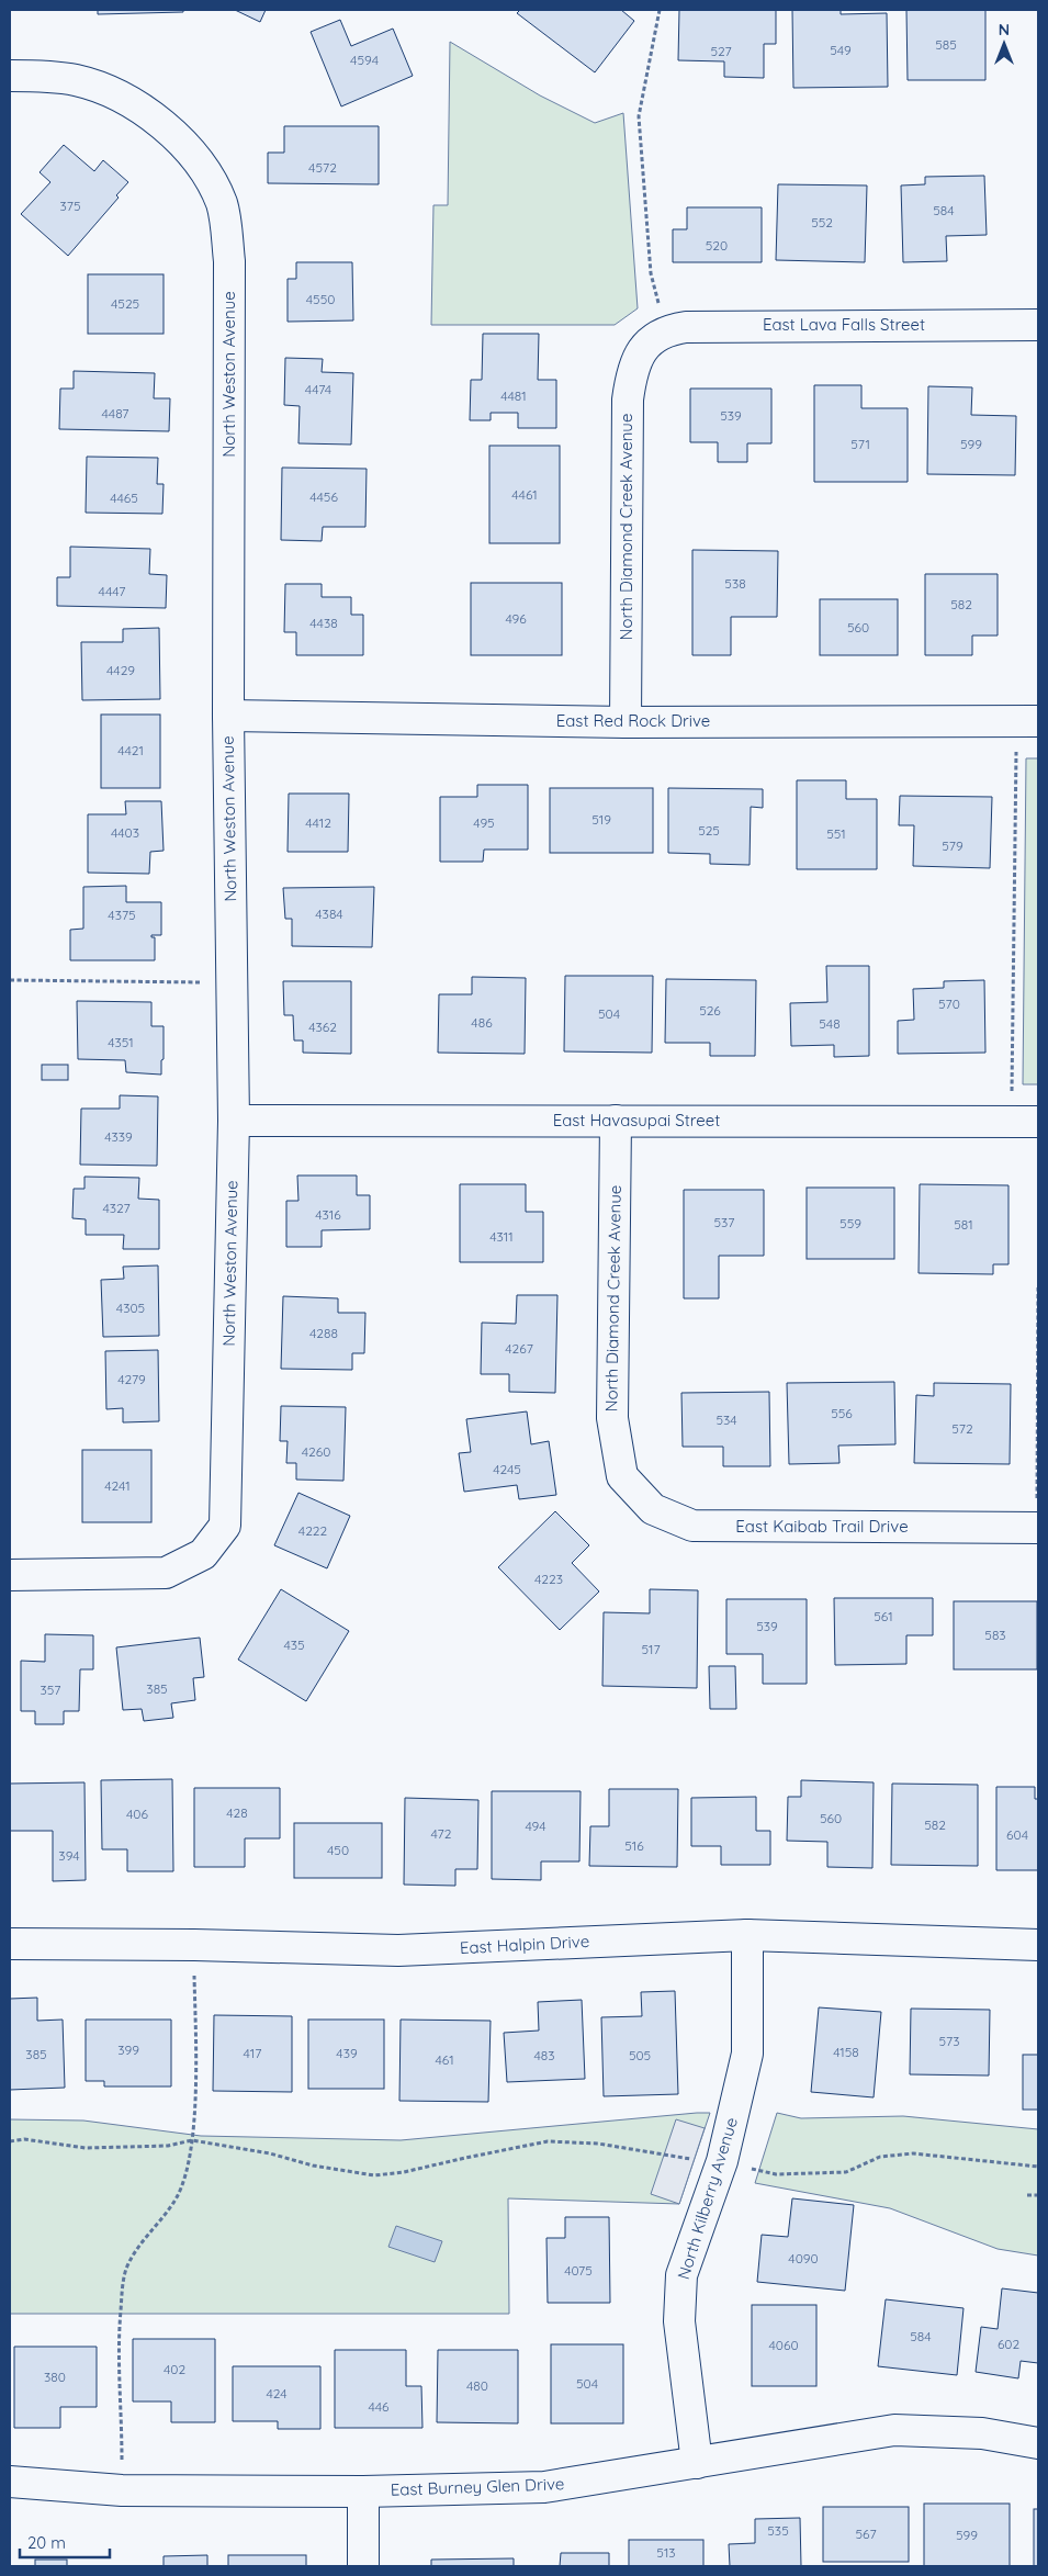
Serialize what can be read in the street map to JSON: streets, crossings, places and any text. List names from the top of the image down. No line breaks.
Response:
{"streets":{"street":["East Lava Falls Street","North Weston Avenue","North Diamond Creek Avenue","East Red Rock Drive","East Havasupai Street","East Kaibab Trail Drive","East Halpin Drive","North Kilberry Avenue","East Burney Glen Drive"]},"crossings":[["East Lava Falls Street","North Diamond Creek Avenue"],["North Weston Avenue","East Red Rock Drive"],["North Weston Avenue","East Havasupai Street"],["North Diamond Creek Avenue","East Red Rock Drive"],["North Diamond Creek Avenue","East Havasupai Street"],["North Diamond Creek Avenue","East Kaibab Trail Drive"],["East Halpin Drive","North Kilberry Avenue"],["North Kilberry Avenue","East Burney Glen Drive"]],"house_numbers":["585","549","527","4594","4572","375","584","552","520","4550","4525","4474","4481","4487","539","571","599","4461","4456","4465","538","4447","582","496","4438","560","4429","4421","519","4412","495","525","4403","551","579","4384","4375","570","526","504","486","548","4362","4351","4339","4327","4316","537","559","581","4311","4305","4288","4267","4279","556","534","572","4260","4245","4241","4222","4223","561","539","583","435","517","385","357","428","406","560","582","494","472","604","516","450","394","573","399","4158","417","439","385","483","505","461","4090","4075","584","602","4060","402","380","504","480","424","446","535","567","599","513"],"scale_bar":"20 m","north":"top"}
